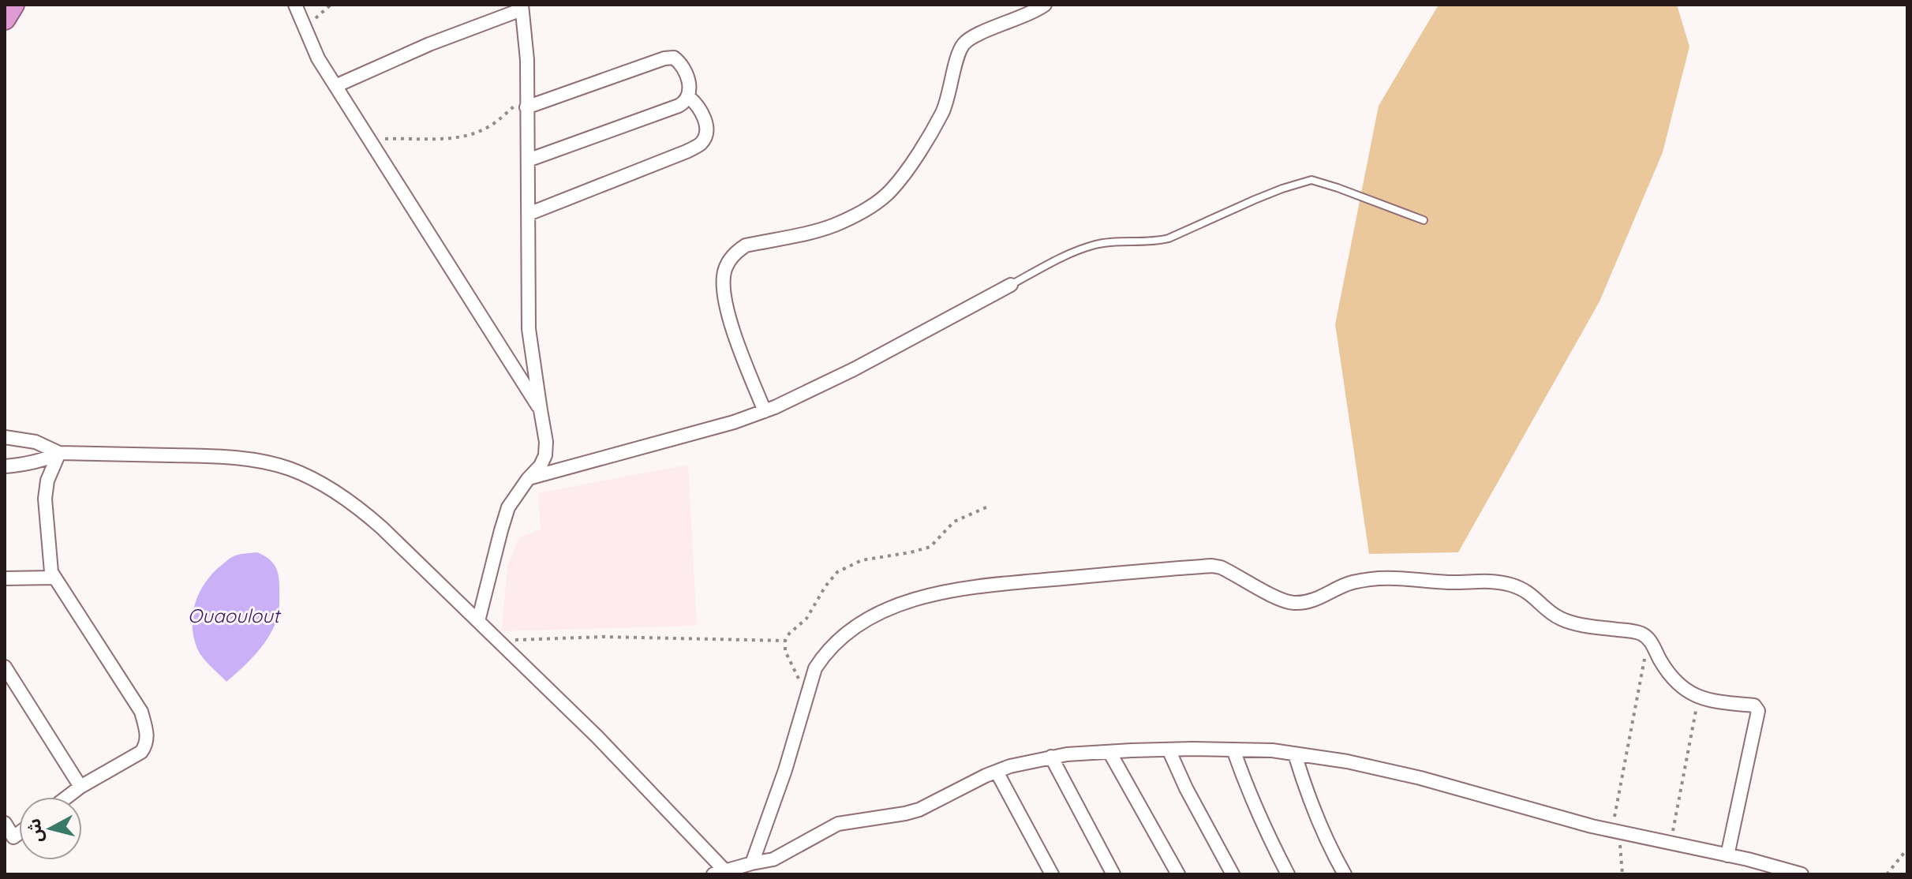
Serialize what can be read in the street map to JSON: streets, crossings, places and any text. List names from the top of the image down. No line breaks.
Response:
{"water":["Ouaoulout"],"north":"left"}
